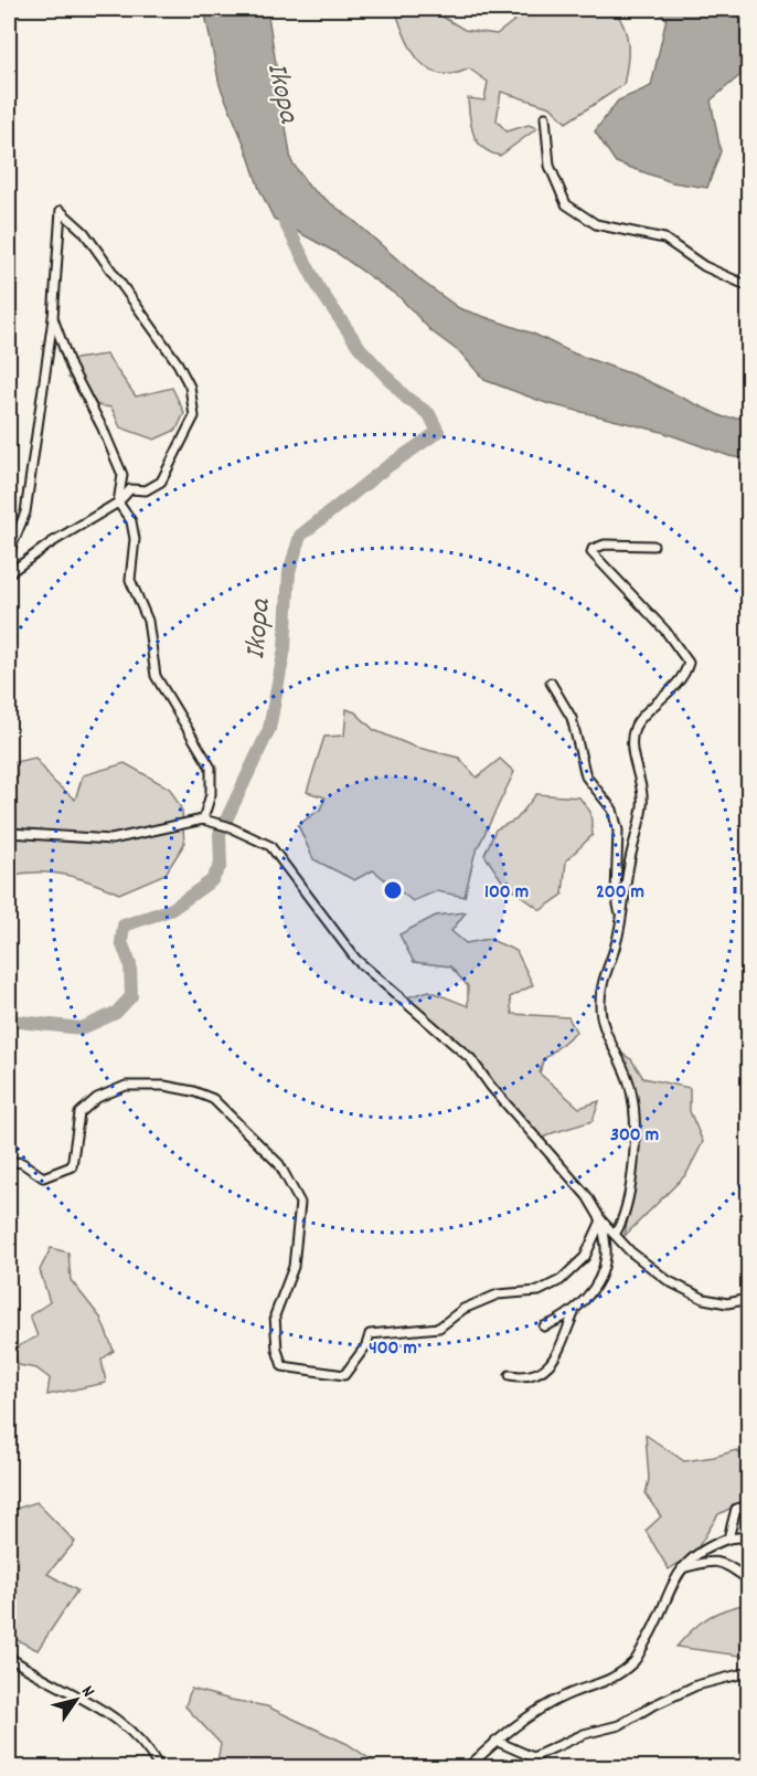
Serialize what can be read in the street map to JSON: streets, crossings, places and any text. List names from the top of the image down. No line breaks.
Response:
{"water":["Ikopa"],"north":"top right","rings":["100 m","200 m","300 m","400 m"]}
